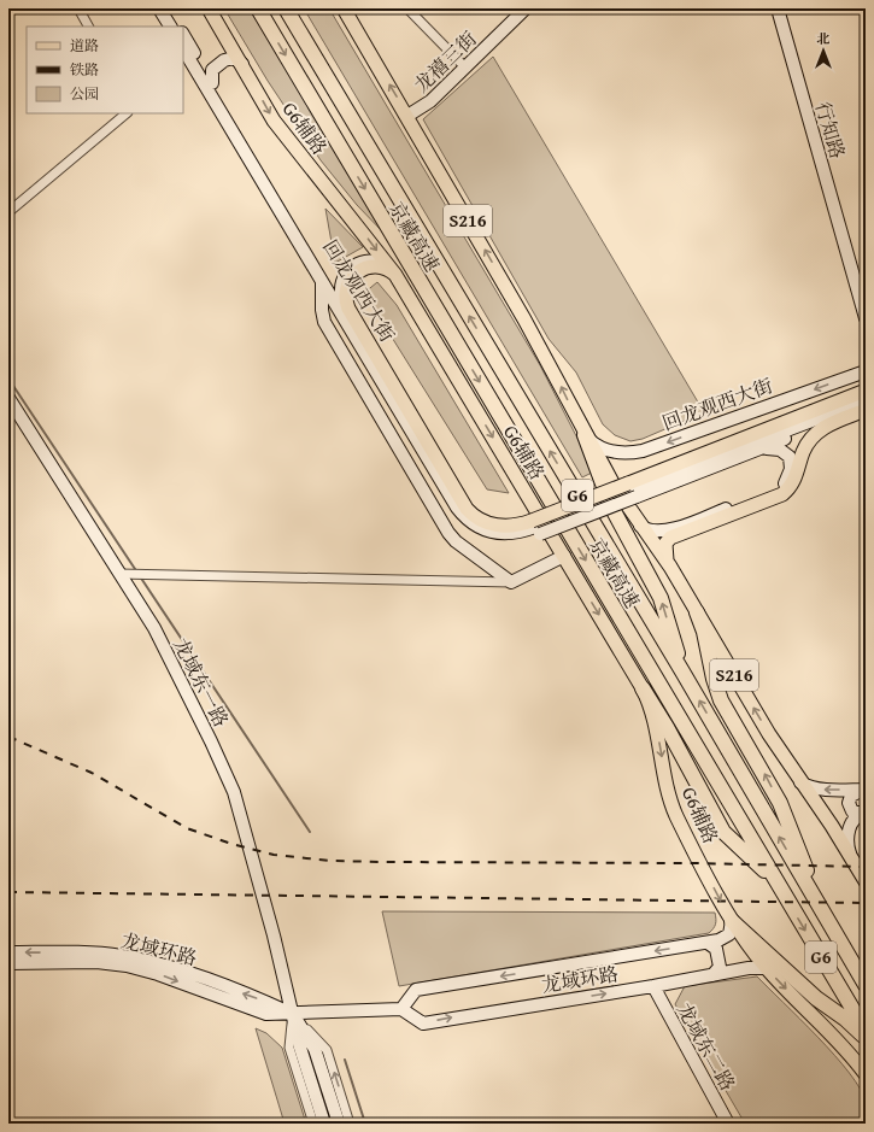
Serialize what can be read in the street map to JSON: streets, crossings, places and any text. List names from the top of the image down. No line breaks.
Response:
{"streets":{"highway":["京藏高速","G6"],"main road":["龙禧三街","G6辅路","行知路","S216","回龙观西大街","龙域东一路","龙域环路","龙域东二路"]},"crossings":[["龙禧三街","S216"],["G6辅路","龙域环路"],["S216","回龙观西大街"],["龙域东一路","龙域环路"],["龙域环路","龙域东二路"]],"legend":["道路","铁路","公园"],"north":"top"}
